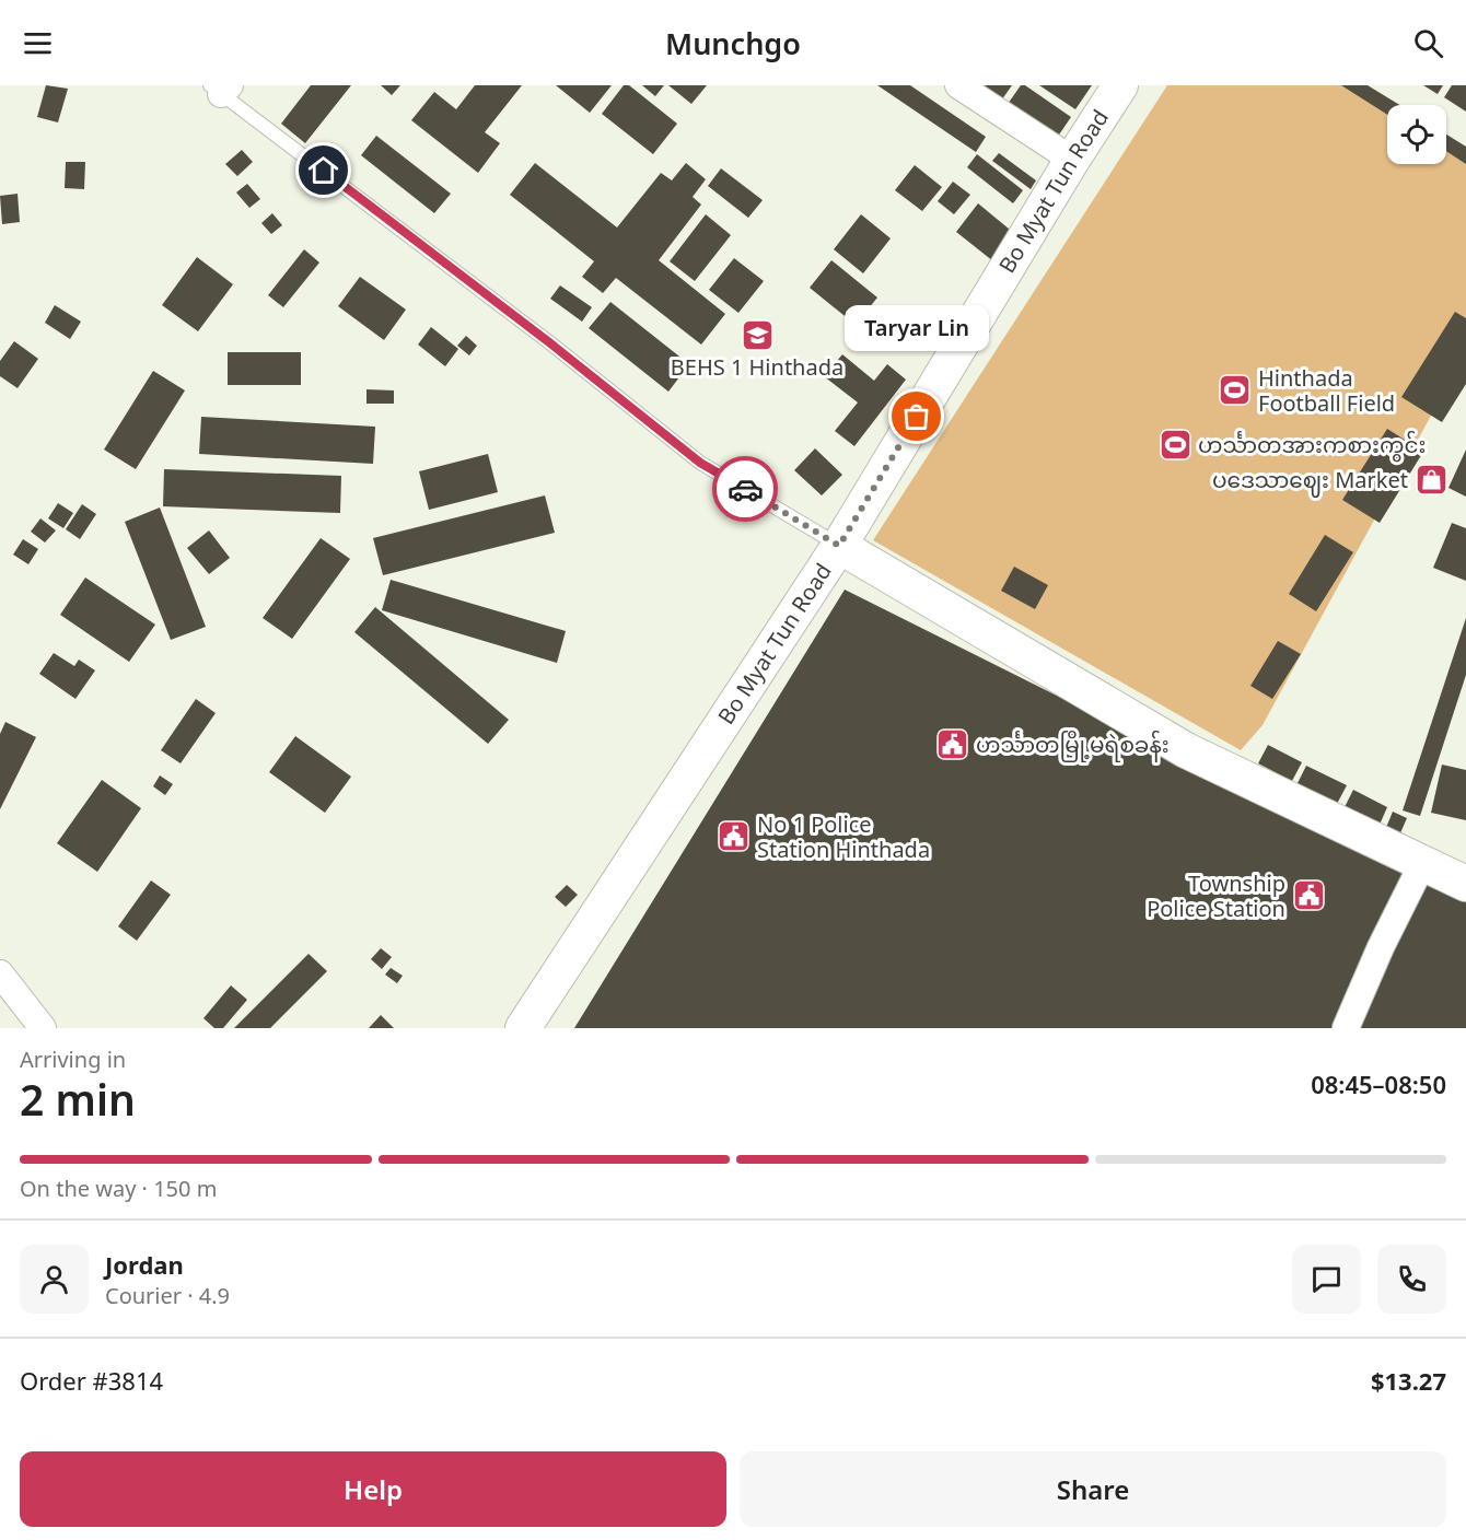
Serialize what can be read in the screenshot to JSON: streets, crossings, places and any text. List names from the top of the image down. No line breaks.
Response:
{"streets":{"street":["Bo Myat Tun Road"]},"places":{"school or university":["BEHS 1 Hinthada"],"sports":["Hinthada Football Field","ဟင်္သာတအားကစားကွင်း"],"other":["Taryar Lin"],"shop":["ပဒေသာဈေး Market"],"public building":["ဟင်္သာတမြို့မရဲစခန်း","No 1 Police Station Hinthada","Township Police Station"]},"page":{"header":"Munchgo","bubble":"Taryar Lin","heading":["2 min","Arriving in","08:45–08:50"],"panel":["Jordan","Courier · 4.9","Order #3814","$13.27"],"bar":"On the way · 150 m","buttons":["Help","Share"]}}
